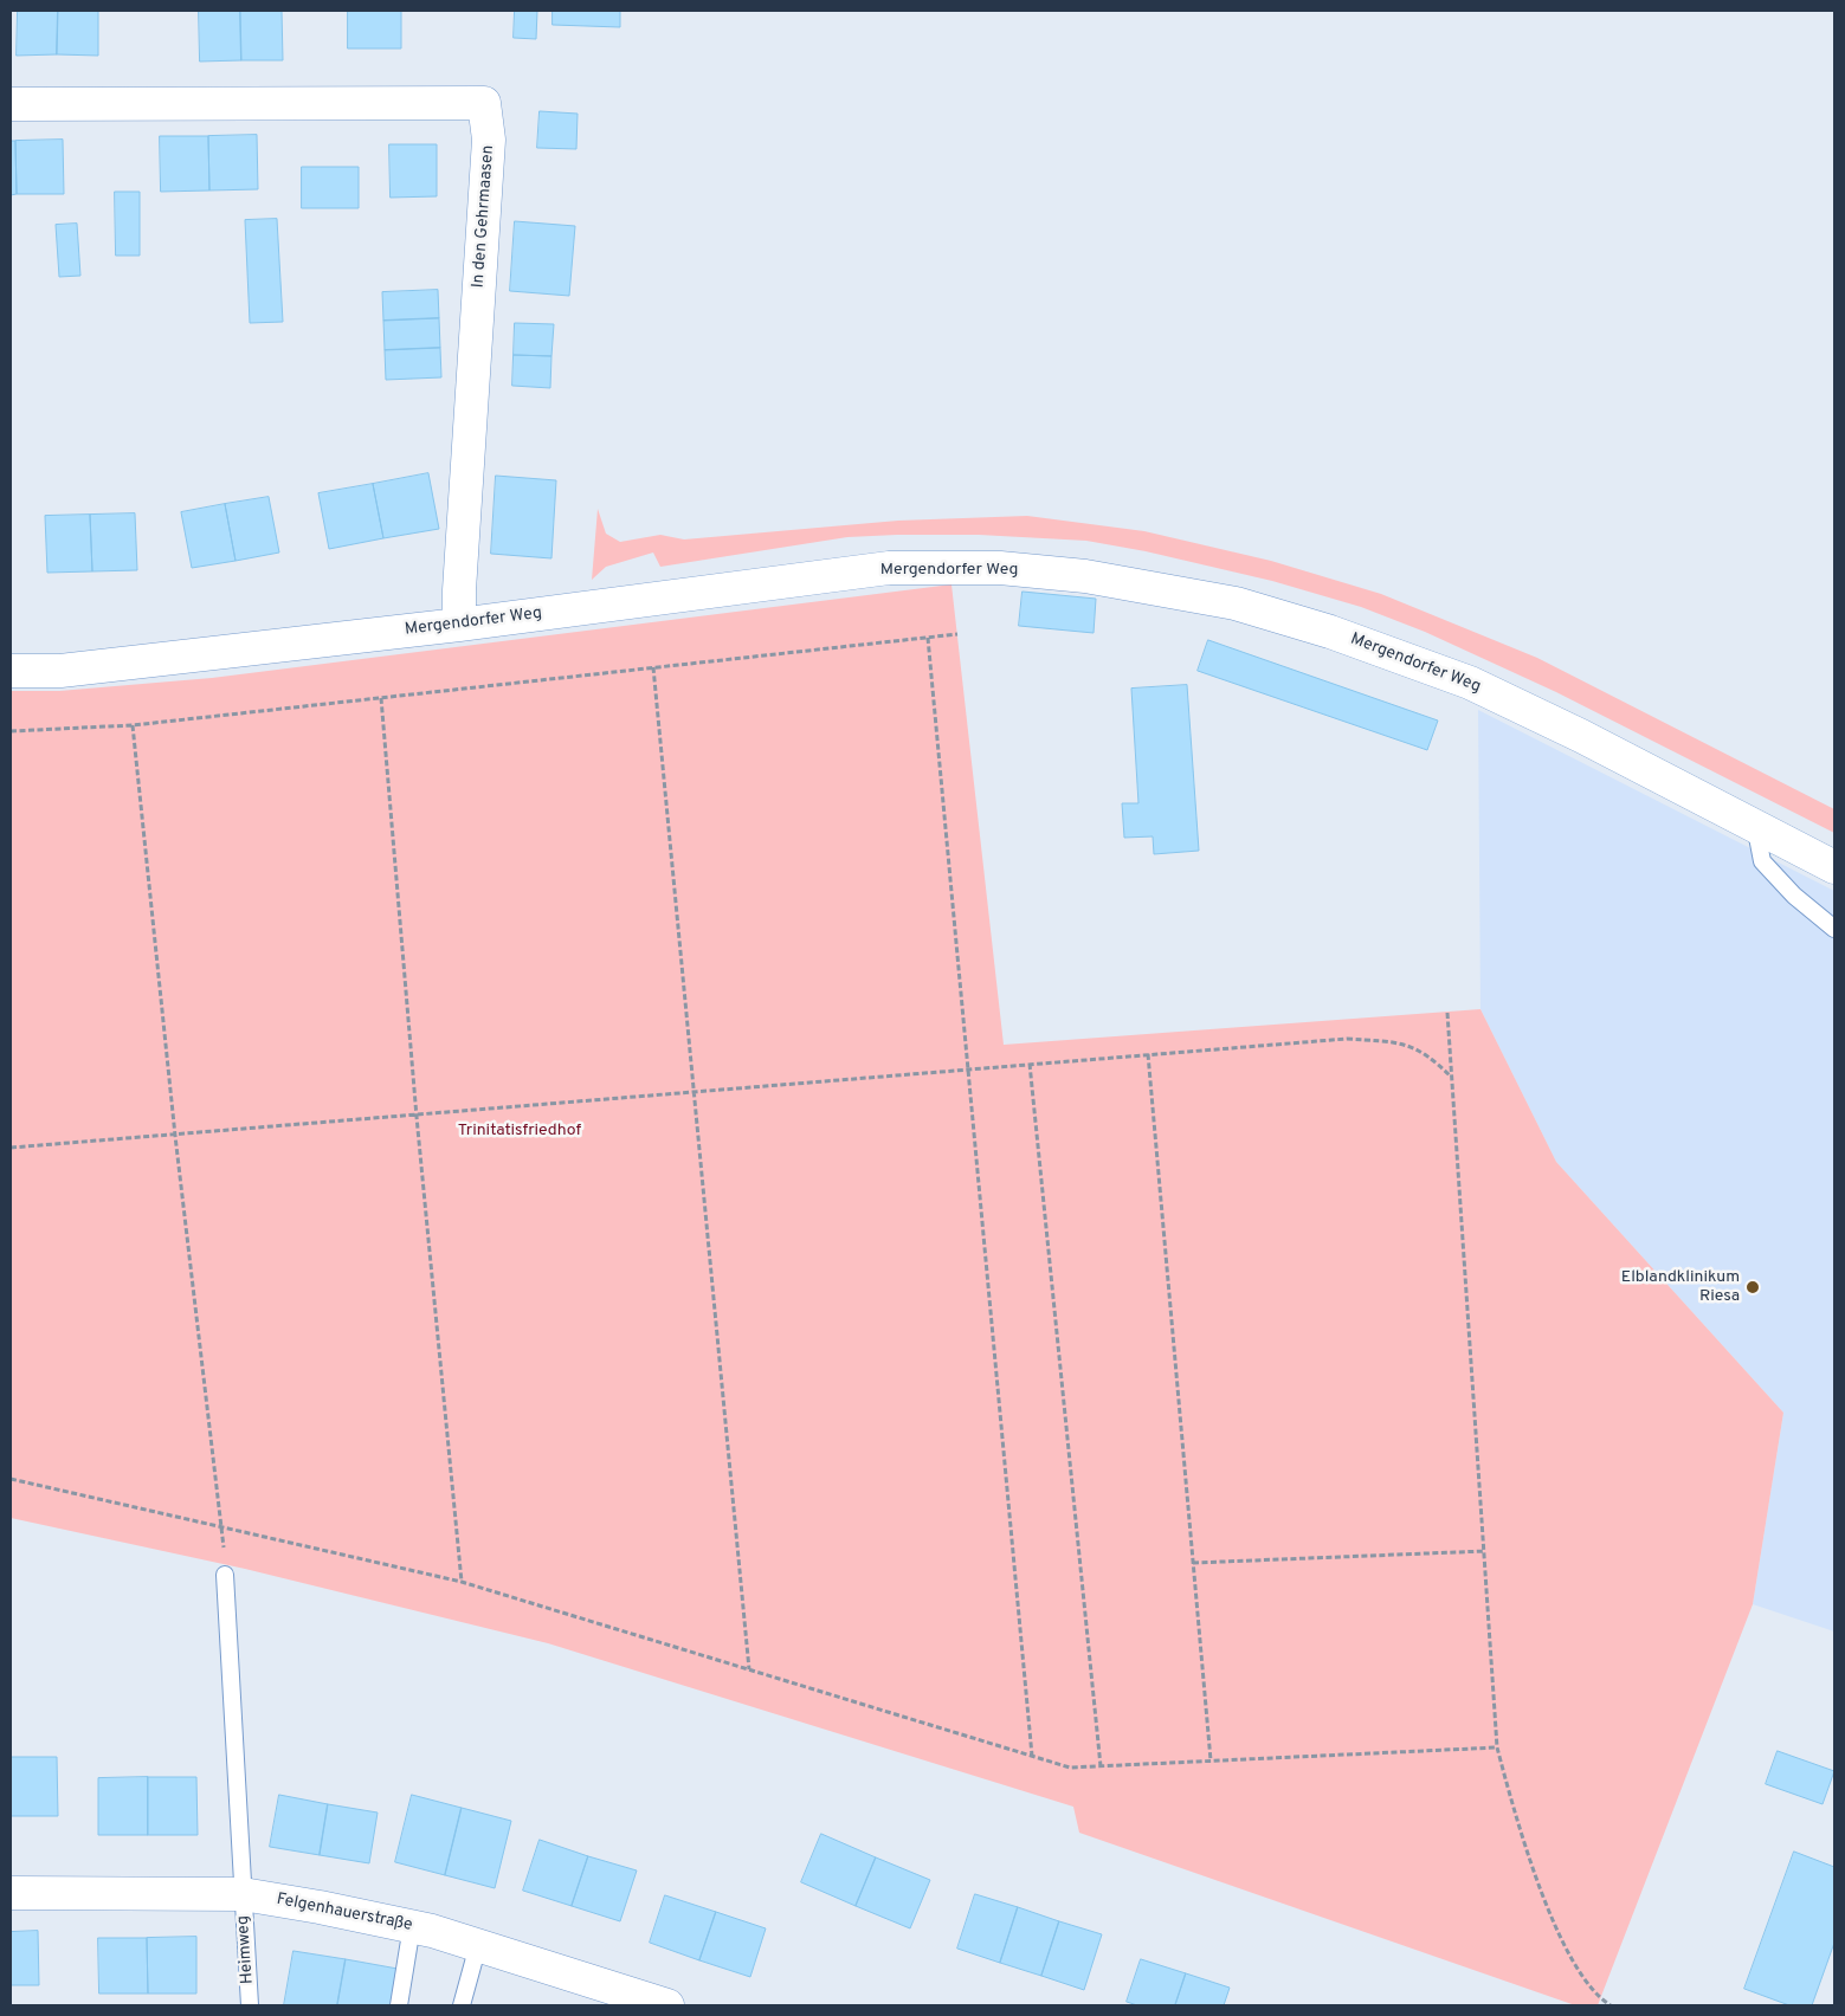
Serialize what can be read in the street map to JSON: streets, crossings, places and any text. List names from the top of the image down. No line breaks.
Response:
{"streets":{"street":["In den Gehrmaasen","Mergendorfer Weg","Felgenhauerstraße"],"lane":["Heimweg"]},"crossings":[["In den Gehrmaasen","Mergendorfer Weg"],["Felgenhauerstraße","Heimweg"]],"parks":["Trinitatisfriedhof"],"places":["Elblandklinikum Riesa"]}
